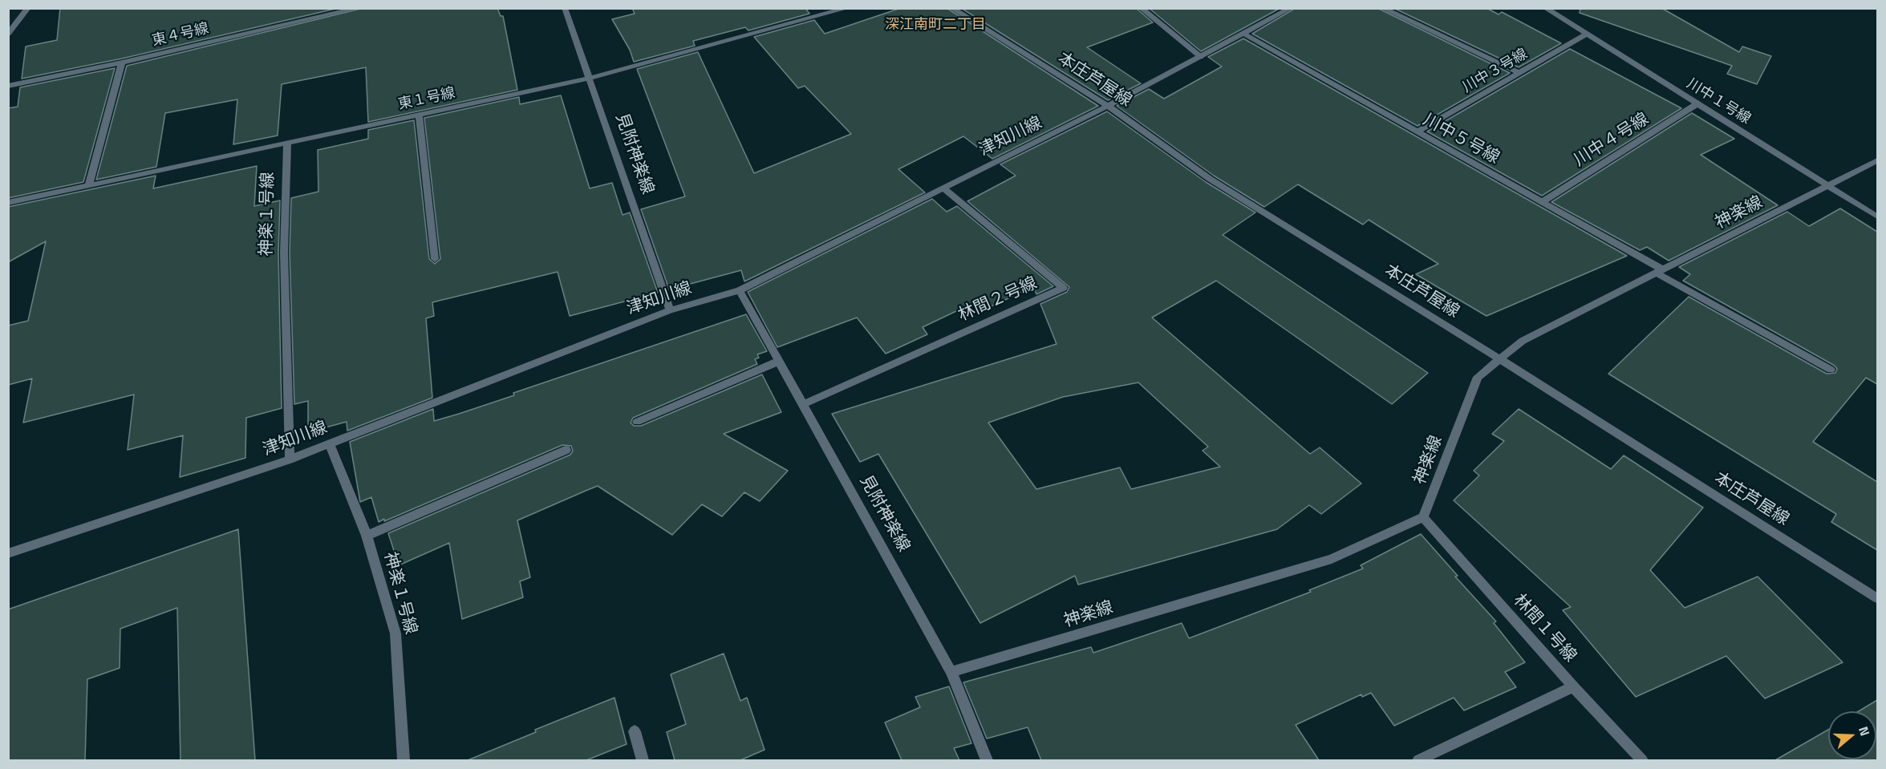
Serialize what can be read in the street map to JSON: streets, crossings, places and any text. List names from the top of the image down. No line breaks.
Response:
{"streets":{"street":["東４号線","川中３号線","本庄芦屋線","東１号線","川中１号線","津知川線","川中５号線","川中４号線","見附神楽線","神楽線","神楽１号線","林間２号線","林間１号線"]},"crossings":[["川中３号線","川中１号線"],["川中３号線","川中５号線"],["本庄芦屋線","津知川線"],["本庄芦屋線","神楽線"],["東１号線","見附神楽線"],["東１号線","神楽１号線"],["川中１号線","川中４号線"],["川中１号線","神楽線"],["津知川線","川中５号線"],["津知川線","見附神楽線"],["津知川線","神楽１号線"],["津知川線","林間２号線"],["川中５号線","川中４号線"],["川中５号線","神楽線"],["見附神楽線","神楽線"],["見附神楽線","林間２号線"],["神楽線","林間１号線"]],"districts":["深江南町二丁目"],"north":"right"}
